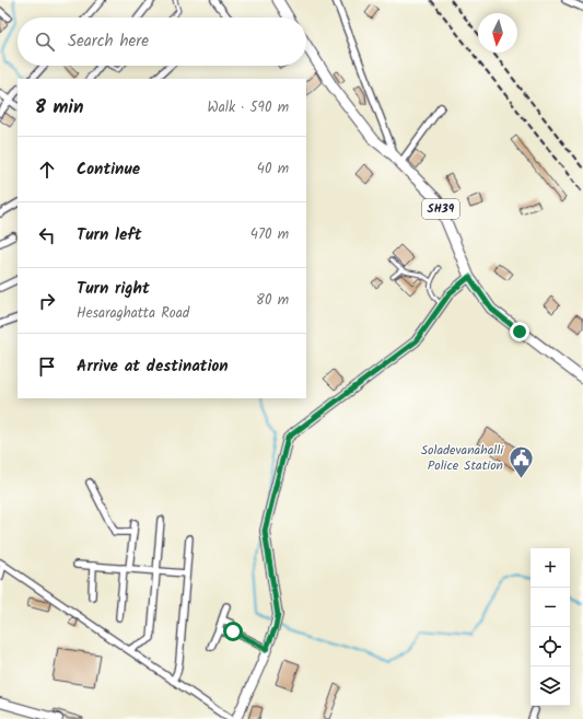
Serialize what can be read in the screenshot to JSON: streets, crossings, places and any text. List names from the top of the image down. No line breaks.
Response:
{"streets":{"main road":["SH39"]},"places":{"public building":["Soladevanahalli Police Station"]},"north":"bottom","page":{"search":"Search here","heading":["8 min","Walk · 590 m"],"list":[["Continue","40 m"],["Turn left","470 m"],["Turn right","Hesaraghatta Road","80 m"],"Arrive at destination"],"map_buttons":["+","−"]}}
